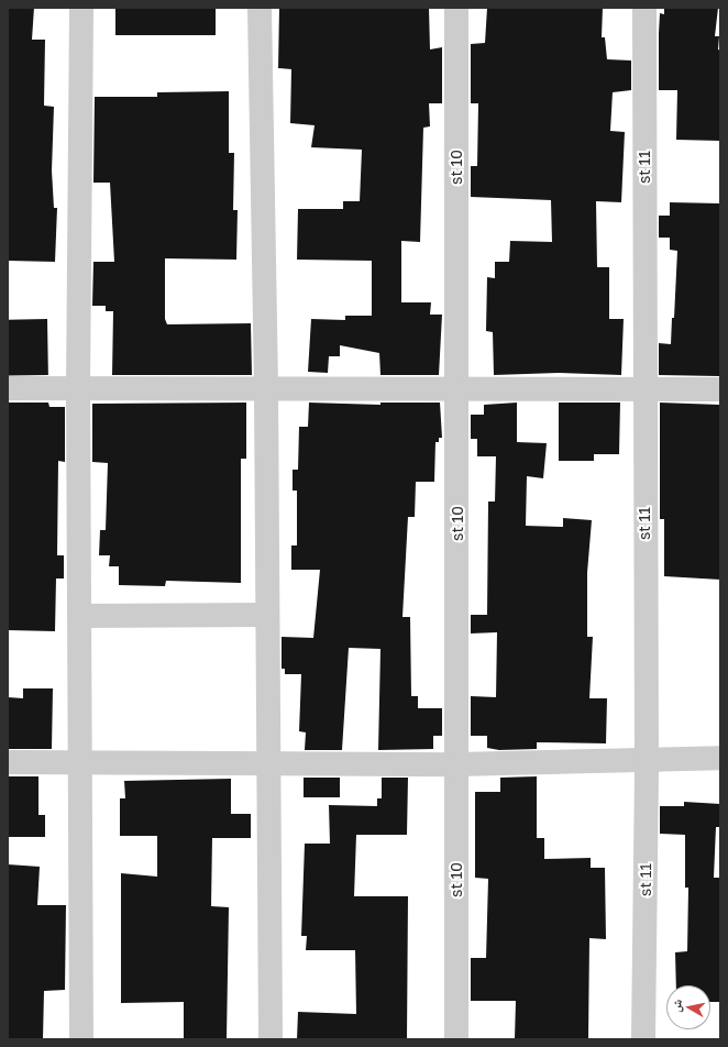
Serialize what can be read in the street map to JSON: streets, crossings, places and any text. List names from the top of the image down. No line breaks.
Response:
{"streets":{"street":["st 10","st 11"]},"north":"left"}
